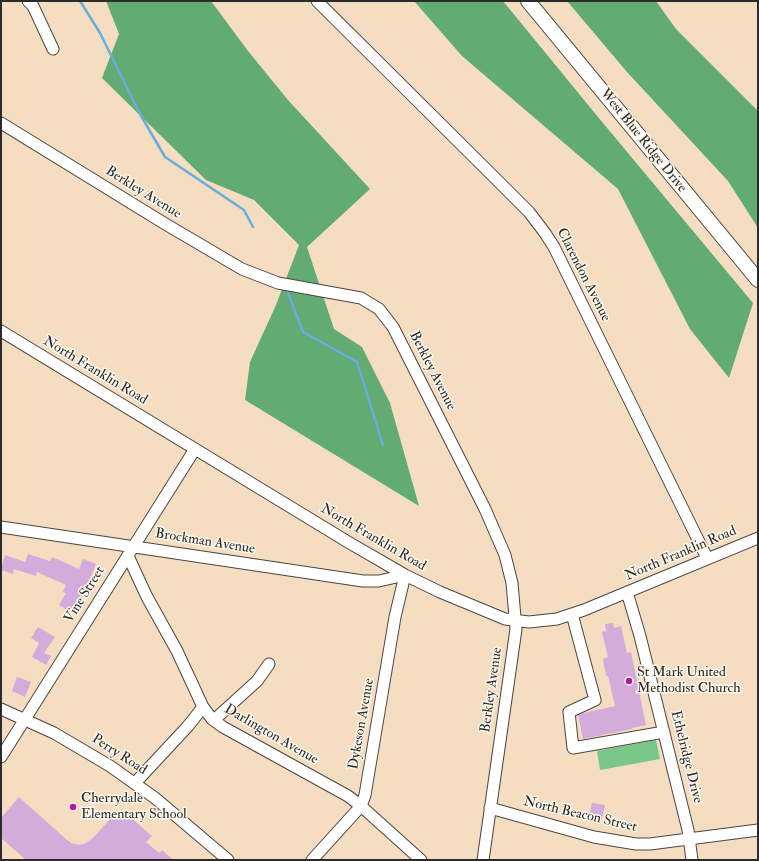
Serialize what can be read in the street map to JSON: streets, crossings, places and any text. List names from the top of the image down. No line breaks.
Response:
{"streets":{"main road":["West Blue Ridge Drive"],"street":["Berkley Avenue","Clarendon Avenue","North Franklin Road","Brockman Avenue","Vine Street","Dykeson Avenue","Darlington Avenue","Perry Road","Ethelridge Drive","North Beacon Street"]},"crossings":[["Berkley Avenue","North Franklin Road"],["Berkley Avenue","North Beacon Street"],["Clarendon Avenue","North Franklin Road"],["North Franklin Road","Brockman Avenue"],["North Franklin Road","Vine Street"],["North Franklin Road","Dykeson Avenue"],["North Franklin Road","Ethelridge Drive"],["Brockman Avenue","Vine Street"],["Brockman Avenue","Dykeson Avenue"],["Brockman Avenue","Darlington Avenue"],["Vine Street","Darlington Avenue"],["Vine Street","Perry Road"],["Dykeson Avenue","Darlington Avenue"],["Ethelridge Drive","North Beacon Street"]],"places":["St Mark United Methodist Church","Cherrydale Elementary School"]}
